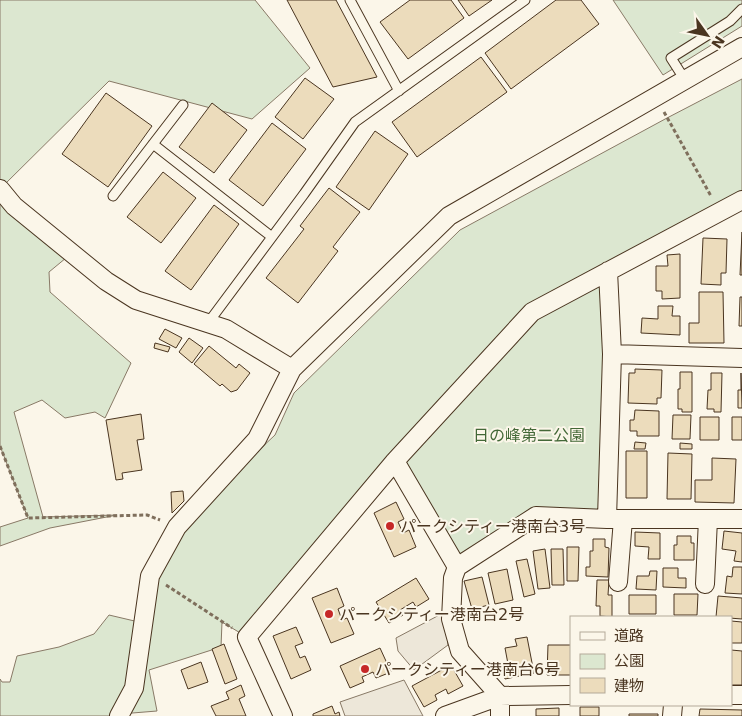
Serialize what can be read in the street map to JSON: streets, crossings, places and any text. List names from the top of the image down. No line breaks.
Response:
{"parks":["日の峰第二公園"],"places":["パークシティー港南台3号","パークシティー港南台2号","パークシティー港南台6号"],"legend":["道路","公園","建物"],"north":"bottom right"}
